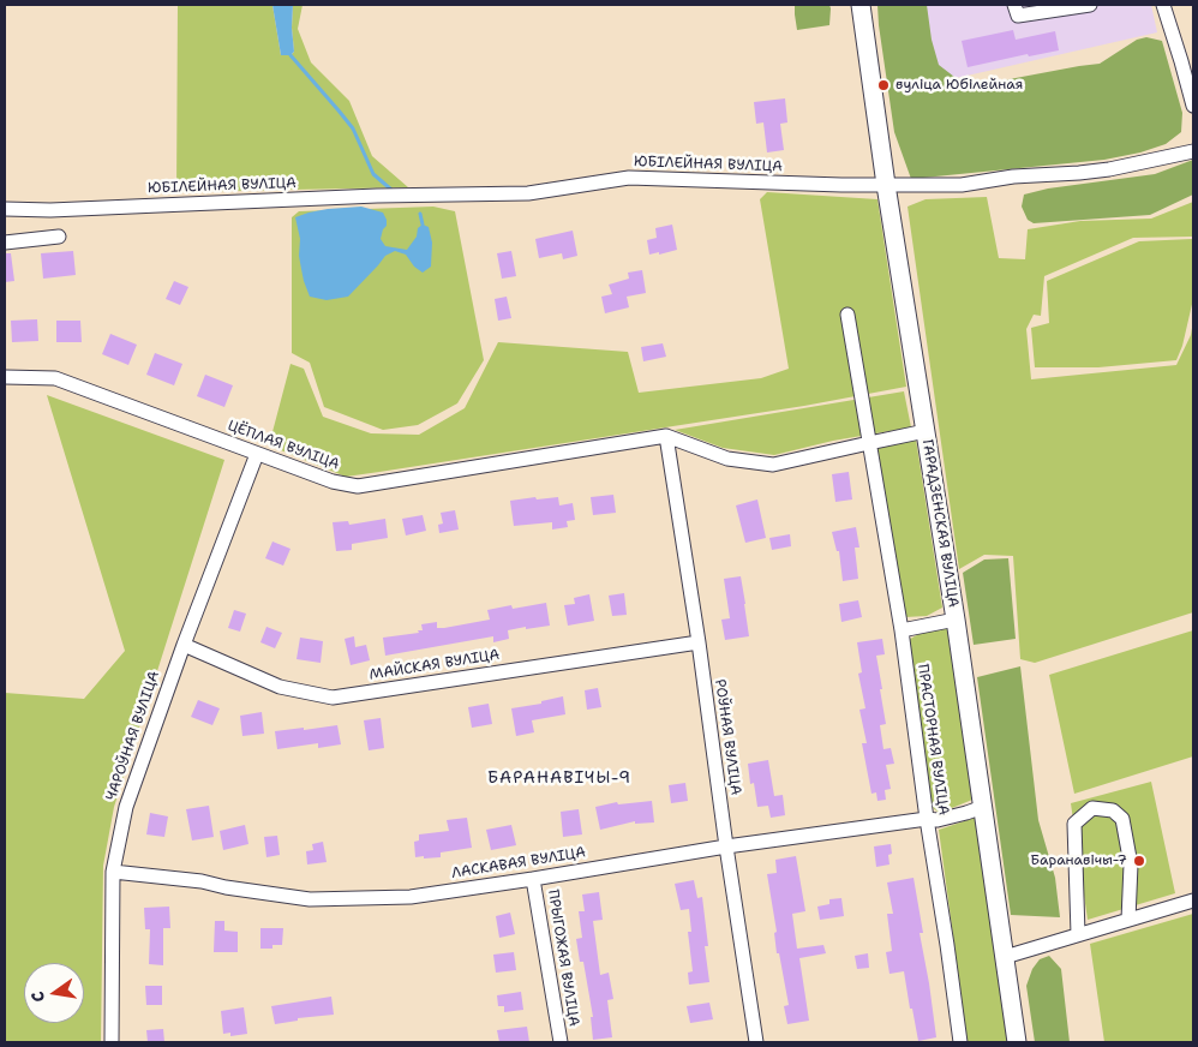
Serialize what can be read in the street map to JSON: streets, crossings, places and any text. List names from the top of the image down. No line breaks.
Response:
{"streets":{"main road":["ГАРАДЗЕНСКАЯ ВУЛІЦА"],"street":["ЮБІЛЕЙНАЯ ВУЛІЦА","ЦЁПЛАЯ ВУЛІЦА","МАЙСКАЯ ВУЛІЦА","ЧАРОЎНАЯ ВУЛІЦА","РОЎНАЯ ВУЛІЦА","ПРАСТОРНАЯ ВУЛІЦА","ЛАСКАВАЯ ВУЛІЦА","ПРЫГОЖАЯ ВУЛІЦА"]},"crossings":[["ЮБІЛЕЙНАЯ ВУЛІЦА","ГАРАДЗЕНСКАЯ ВУЛІЦА"],["ЦЁПЛАЯ ВУЛІЦА","ЧАРОЎНАЯ ВУЛІЦА"],["ЦЁПЛАЯ ВУЛІЦА","РОЎНАЯ ВУЛІЦА"],["ГАРАДЗЕНСКАЯ ВУЛІЦА","ЛАСКАВАЯ ВУЛІЦА"],["МАЙСКАЯ ВУЛІЦА","ЧАРОЎНАЯ ВУЛІЦА"],["МАЙСКАЯ ВУЛІЦА","РОЎНАЯ ВУЛІЦА"],["ЧАРОЎНАЯ ВУЛІЦА","ЛАСКАВАЯ ВУЛІЦА"],["РОЎНАЯ ВУЛІЦА","ЛАСКАВАЯ ВУЛІЦА"],["ПРАСТОРНАЯ ВУЛІЦА","ЛАСКАВАЯ ВУЛІЦА"],["ЛАСКАВАЯ ВУЛІЦА","ПРЫГОЖАЯ ВУЛІЦА"]],"districts":["БАРАНАВІЧЫ-9"],"places":["вуліца Юбілейная","Баранавічы-7"],"north":"left"}
